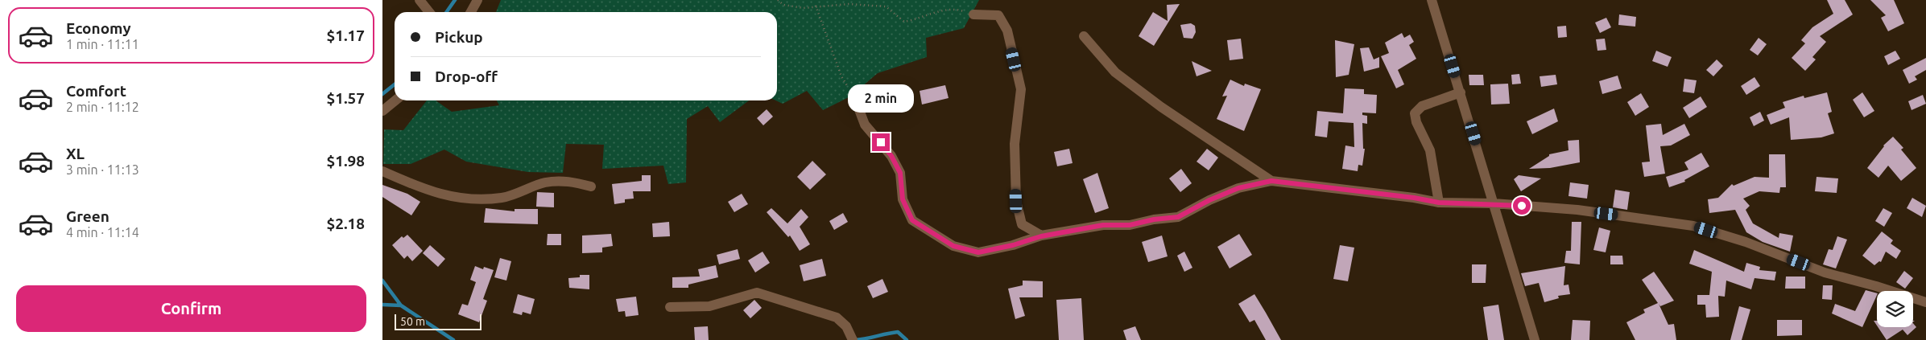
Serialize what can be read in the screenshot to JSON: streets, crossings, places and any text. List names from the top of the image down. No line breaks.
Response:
{"scale_bar":"50 m","page":{"list":[{"name":"Economy","note":"1 min · 11:11","value":"$1.17"},{"name":"Comfort","note":"2 min · 11:12","value":"$1.57"},{"name":"XL","note":"3 min · 11:13","value":"$1.98"},{"name":"Green","note":"4 min · 11:14","value":"$2.18"}],"banner":["Pickup","Drop-off"],"bubble":"2 min","buttons":"Confirm","scale":"50 m"}}
